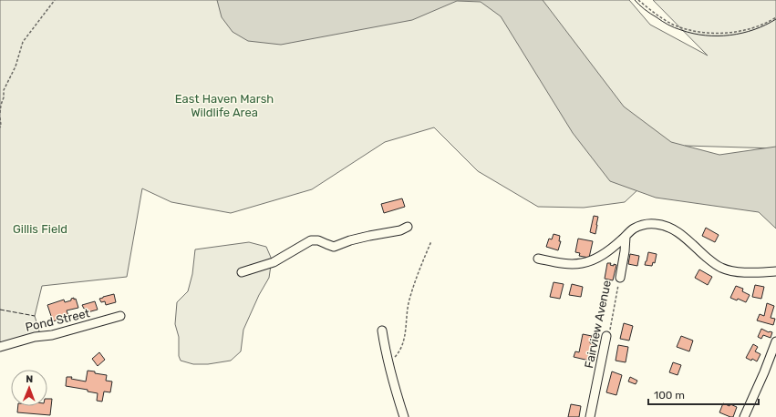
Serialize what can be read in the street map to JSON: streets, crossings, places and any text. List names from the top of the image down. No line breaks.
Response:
{"streets":{"street":["Pond Street","Fairview Avenue"]},"parks":["East Haven Marsh Wildlife Area","Gillis Field"],"scale_bar":"100 m","north":"top"}
